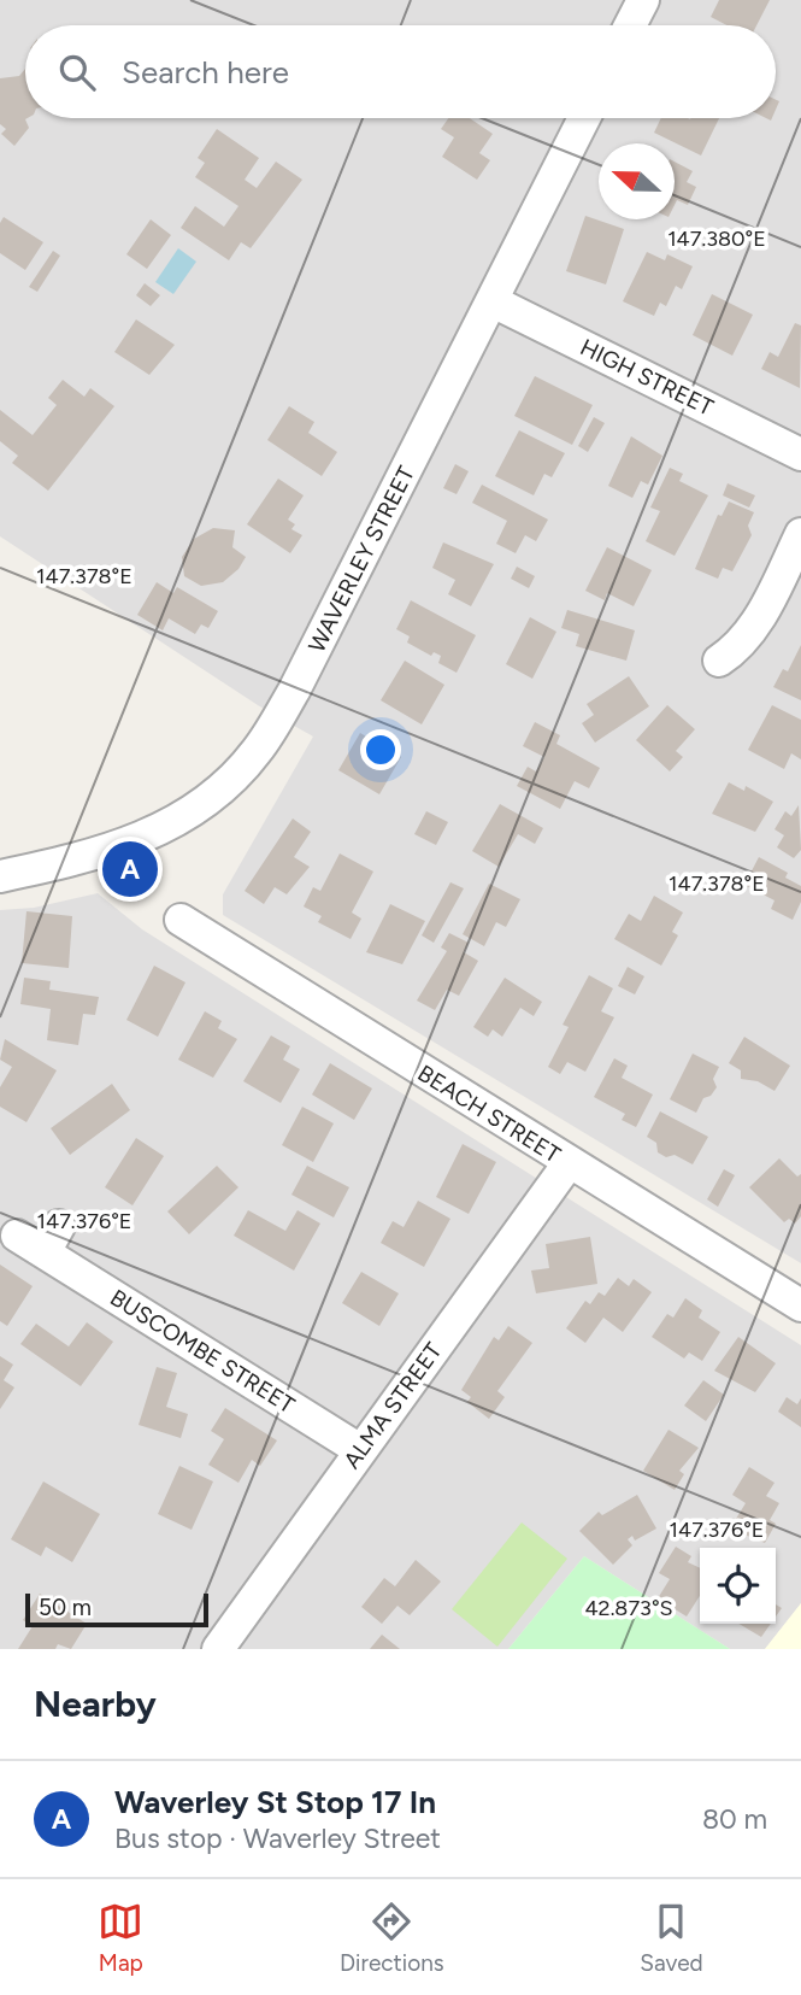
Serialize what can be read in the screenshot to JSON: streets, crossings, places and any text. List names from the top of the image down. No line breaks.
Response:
{"streets":{"street":["HIGH STREET","WAVERLEY STREET","BEACH STREET","BUSCOMBE STREET","ALMA STREET"]},"crossings":[["HIGH STREET","WAVERLEY STREET"],["BEACH STREET","ALMA STREET"],["BUSCOMBE STREET","ALMA STREET"]],"scale_bar":"50 m","north":"left","page":{"search":"Search here","pins":"A","scale":"50 m","heading":"Nearby","list":[{"mark":"A","name":"Waverley St Stop 17 In","note":"Bus stop · Waverley Street","value":"80 m"}],"nav":["Map","Directions","Saved"]},"coordinates":["147.380°E","147.378°E","147.376°E","42.873°S"]}
